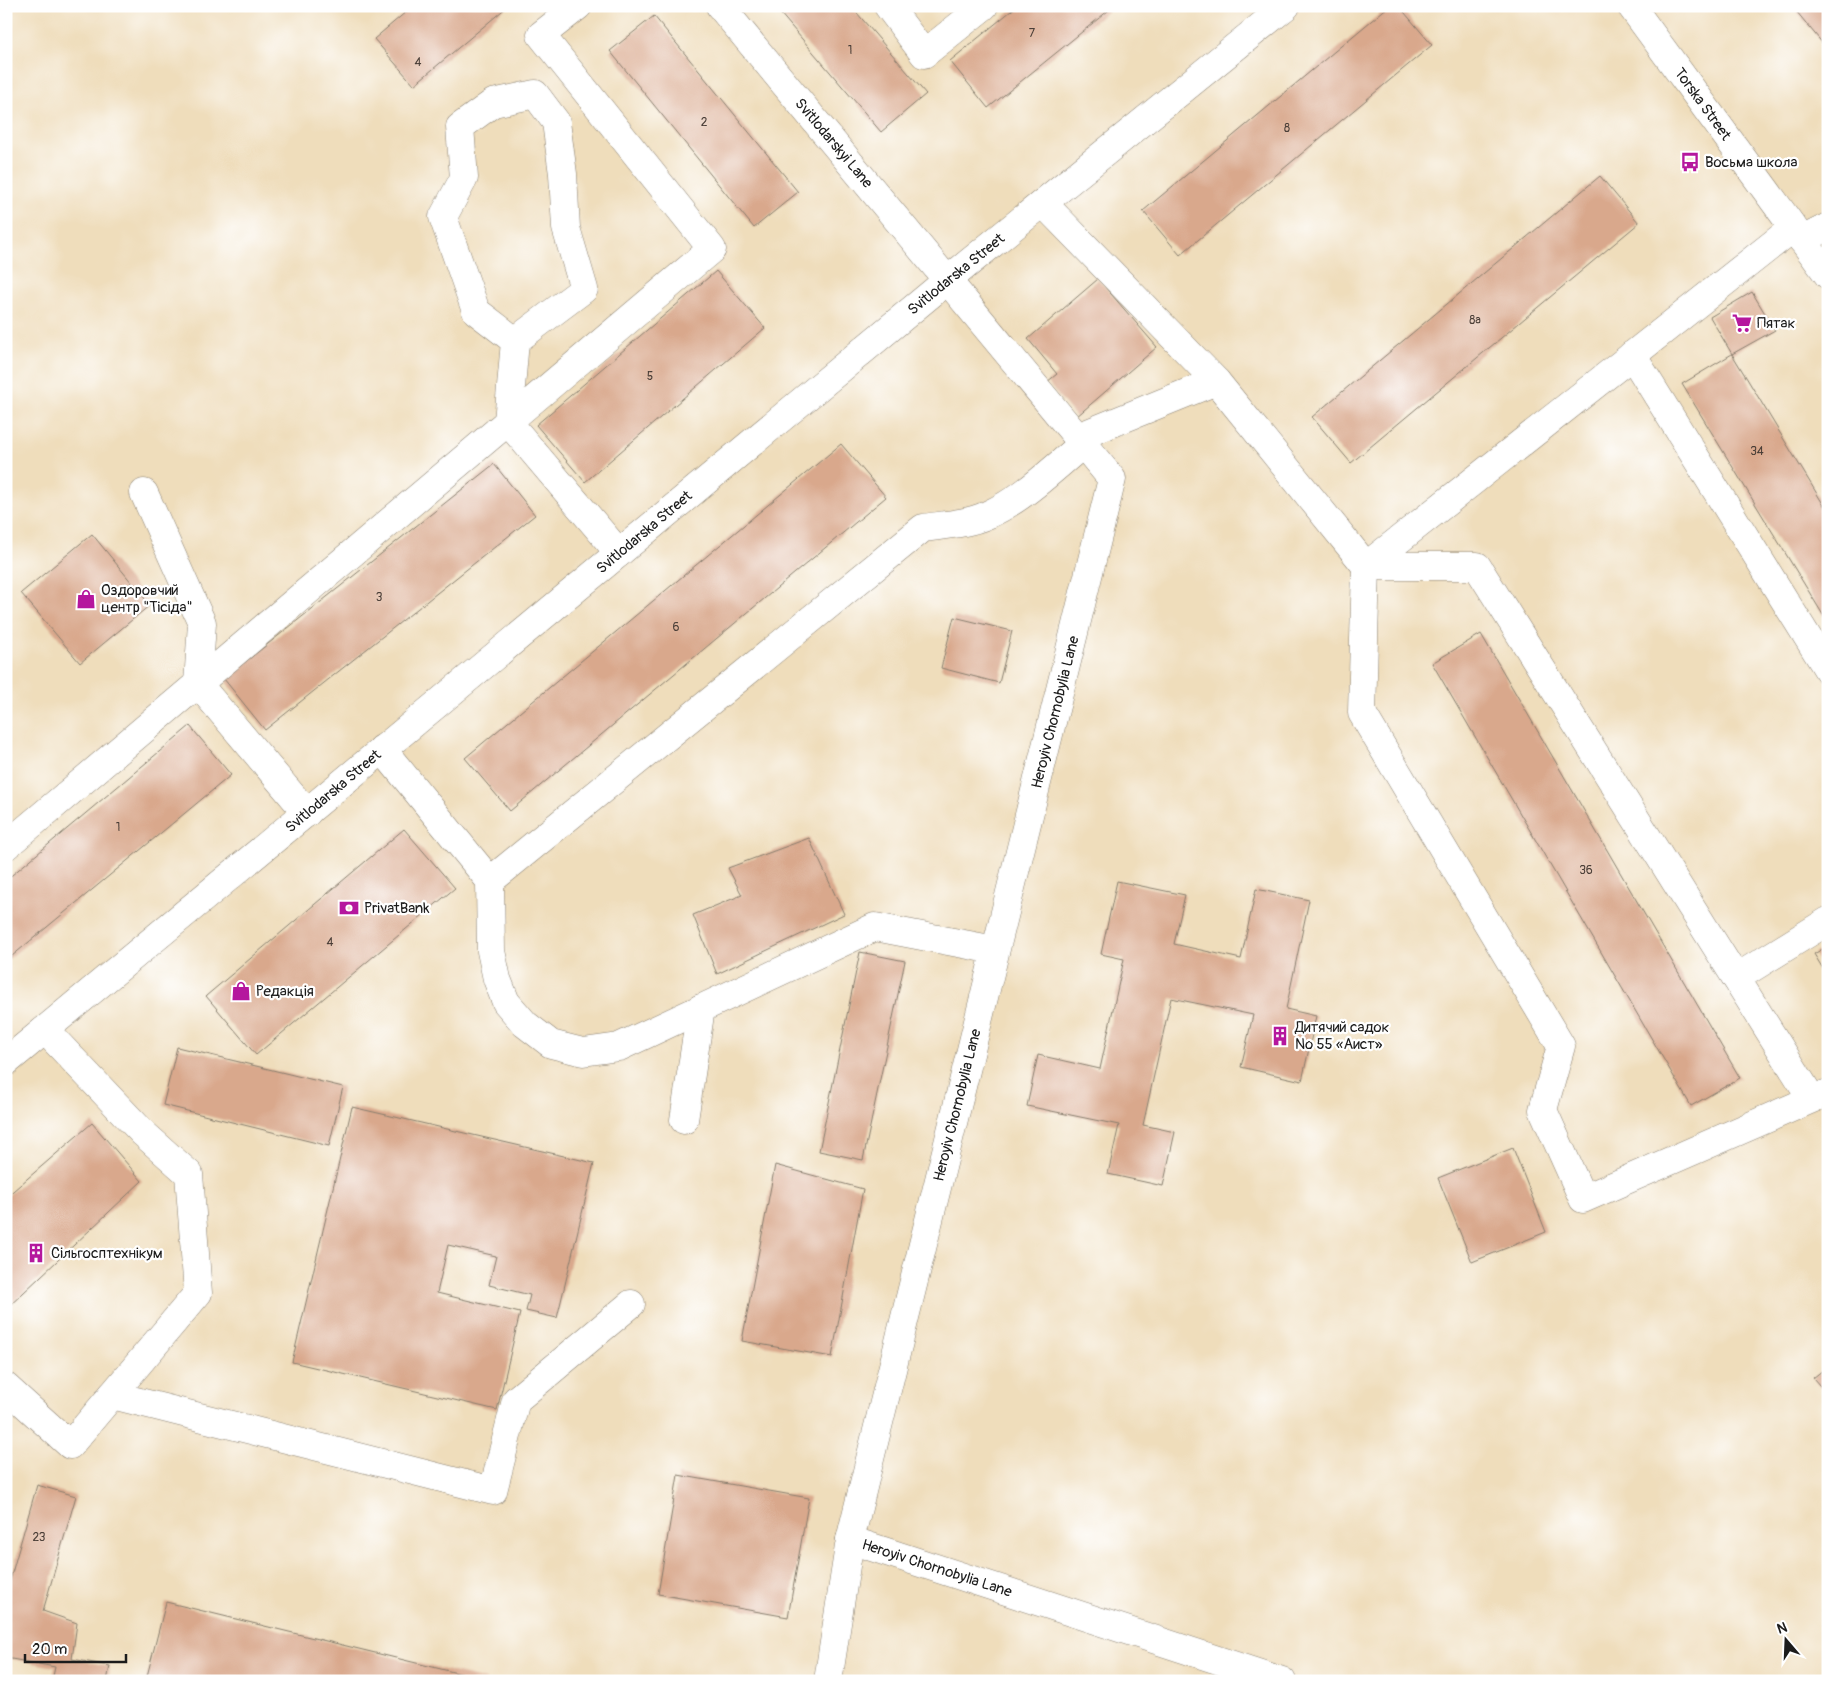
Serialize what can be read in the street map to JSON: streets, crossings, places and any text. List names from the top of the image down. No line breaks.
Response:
{"streets":{"street":["Torska Street","Svitlodarskyi Lane","Svitlodarska Street","Heroyiv Chornobylia Lane"]},"crossings":[["Svitlodarskyi Lane","Svitlodarska Street"],["Svitlodarskyi Lane","Heroyiv Chornobylia Lane"],["Svitlodarska Street","Heroyiv Chornobylia Lane"]],"places":{"bus stop":["Восьма школа"],"supermarket":["Пятак"],"shop":["Оздоровчий центр \"Тісіда\"","Редакція"],"bank":["PrivatBank"],"building":["Дитячий садок № 55 «Аист»","Сільгосптехнікум"]},"house_numbers":["7","1","4","2","8","8а","5","34","3","6","1","36","4","23"],"scale_bar":"20 m","north":"top"}
